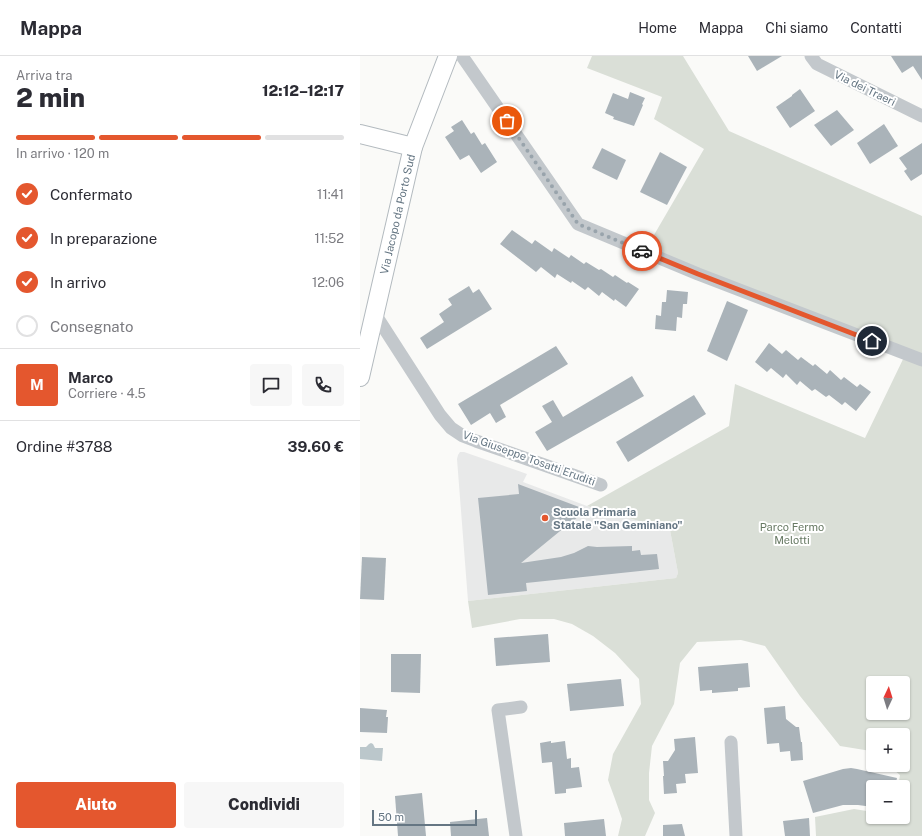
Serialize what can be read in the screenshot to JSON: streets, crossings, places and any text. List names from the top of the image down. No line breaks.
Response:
{"streets":{"street":["Via dei Traeri","Via Jacopo da Porto Sud","Via Giuseppe Tosatti Eruditi"]},"crossings":[["Via Jacopo da Porto Sud","Via Giuseppe Tosatti Eruditi"]],"parks":["Parco Fermo Melotti"],"places":["Scuola Primaria Statale \"San Geminiano\""],"scale_bar":"50 m","north":"top","page":{"header":"Mappa","nav":["Home","Mappa","Chi siamo","Contatti"],"heading":["2 min","Arriva tra","12:12–12:17"],"panel":["Marco","Corriere · 4.5","Ordine #3788","39.60 €"],"bar":"In arrivo · 120 m","list":[["Confermato","11:41"],["In preparazione","11:52"],["In arrivo","12:06"],"Consegnato"],"round":"M","map_buttons":["+","−"],"buttons":["Aiuto","Condividi"],"scale":"50 m"}}
